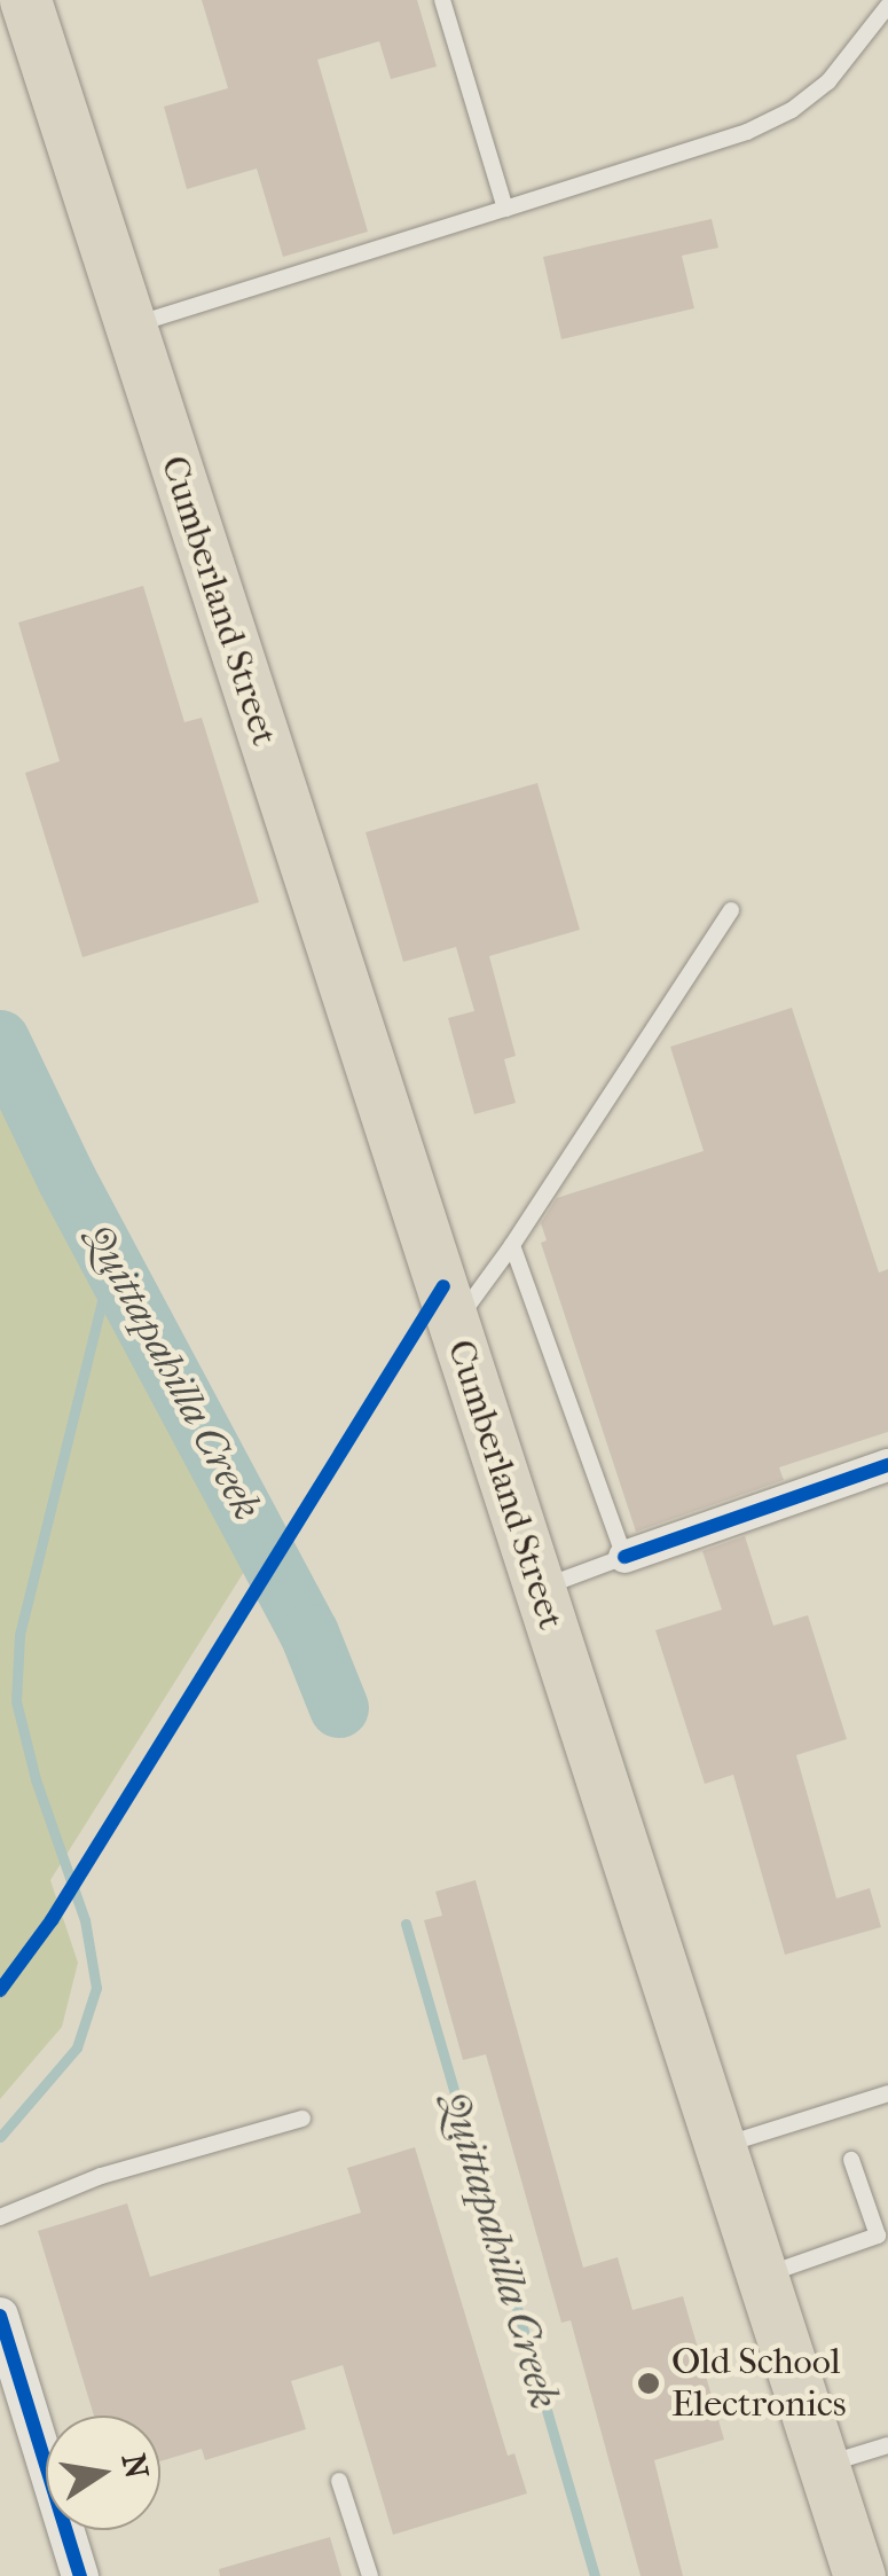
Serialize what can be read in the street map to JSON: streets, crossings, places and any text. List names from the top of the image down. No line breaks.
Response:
{"streets":{"highway":["Cumberland Street"]},"water":["Quittapahilla Creek"],"places":["Old School Electronics"],"north":"right"}
